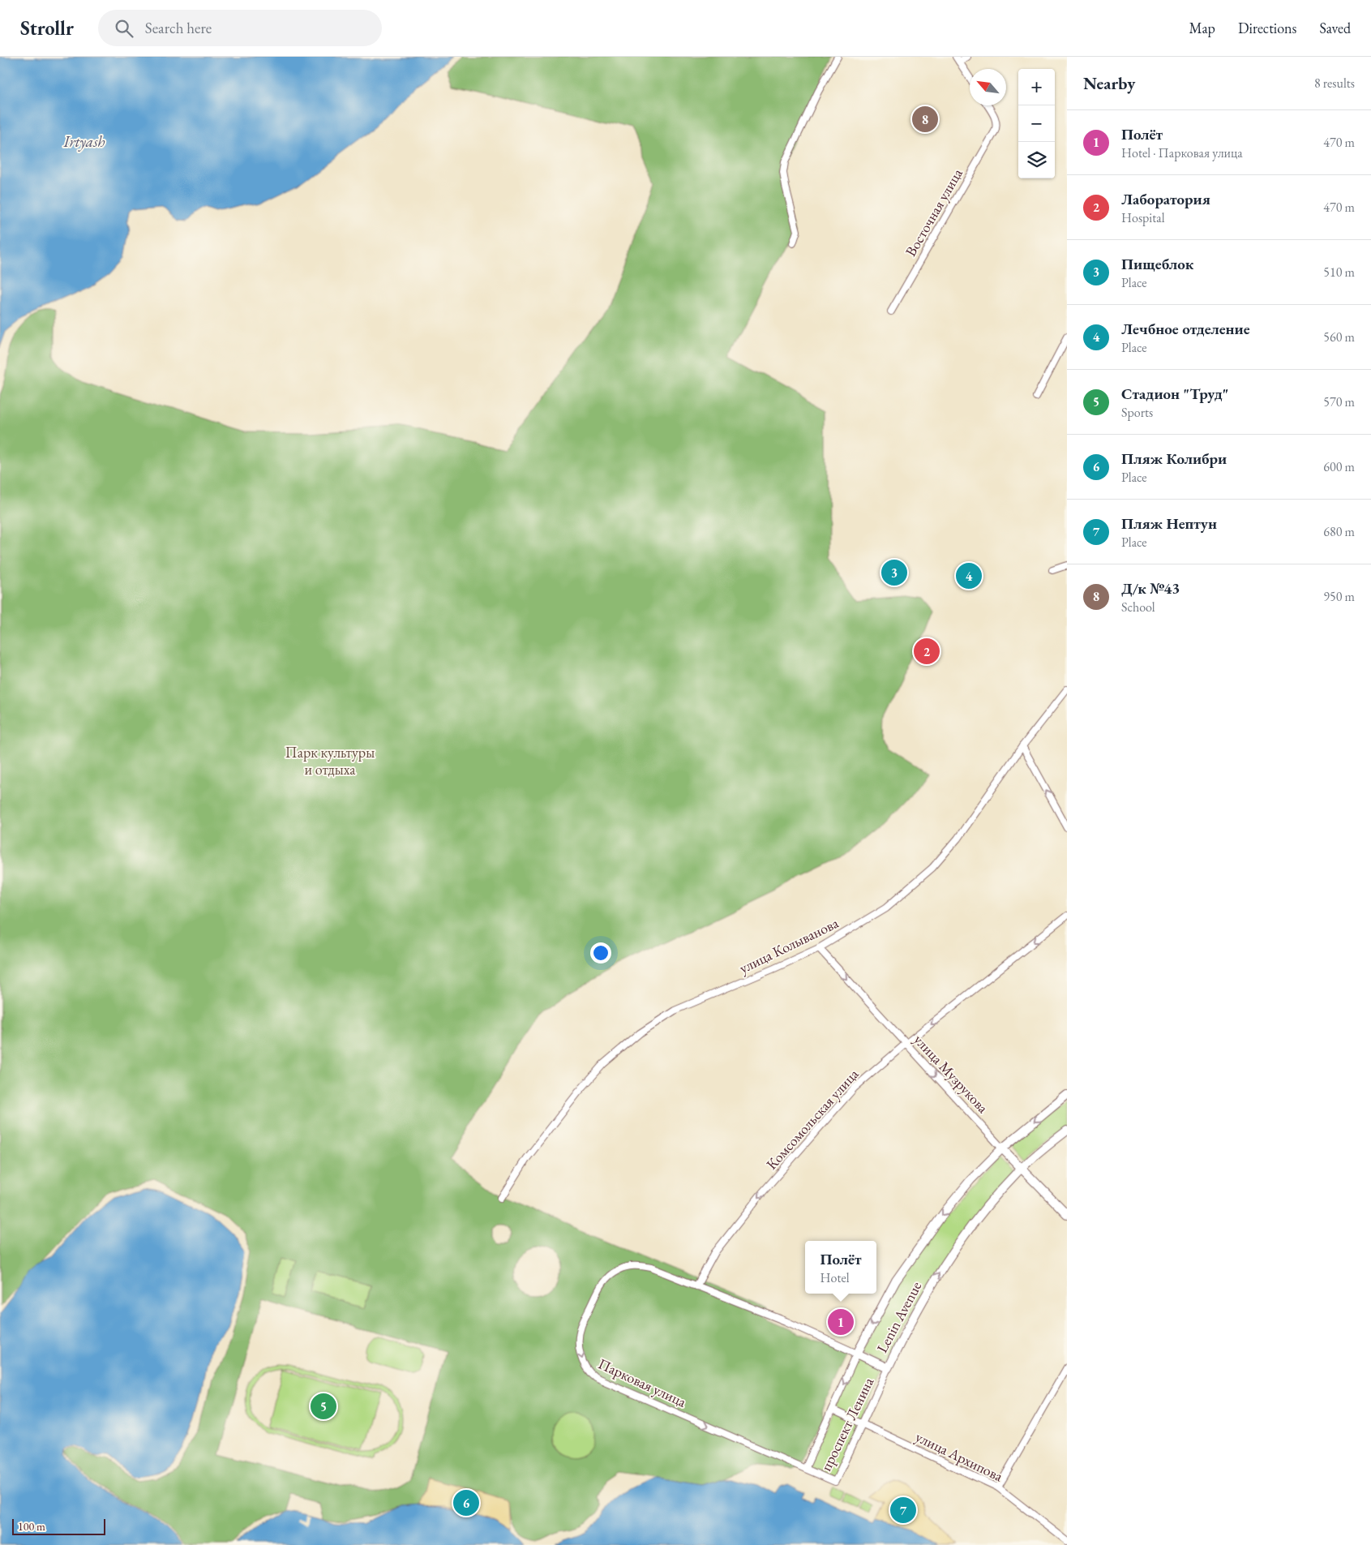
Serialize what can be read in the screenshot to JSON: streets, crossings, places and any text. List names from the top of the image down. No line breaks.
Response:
{"streets":{"street":["Восточная улица","улица Колыванова","улица Музрукова","Комсомольская улица","Lenin Avenue","Парковая улица","проспект Ленина","улица Архипова"]},"crossings":[["улица Колыванова","улица Музрукова"],["улица Музрукова","Комсомольская улица"],["улица Музрукова","Lenin Avenue"],["Комсомольская улица","Парковая улица"],["Lenin Avenue","Парковая улица"],["Lenin Avenue","проспект Ленина"],["Парковая улица","проспект Ленина"],["проспект Ленина","улица Архипова"]],"one_way":["улица Музрукова","Комсомольская улица"],"water":["Irtyash"],"parks":["Парк культуры и отдыха"],"scale_bar":"100 m","north":"top left","page":{"header":"Strollr","search":"Search here","nav":["Map","Directions","Saved"],"heading":["Nearby","8 results"],"map_buttons":["+","−"],"pins":["8","3","4","2","1","5","6","7"],"list":[{"mark":"1","name":"Полёт","note":"Hotel · Парковая улица","value":"470 m"},{"mark":"2","name":"Лаборатория","note":"Hospital","value":"470 m"},{"mark":"3","name":"Пищеблок","note":"Place","value":"510 m"},{"mark":"4","name":"Лечбное отделение","note":"Place","value":"560 m"},{"mark":"5","name":"Стадион \"Труд\"","note":"Sports","value":"570 m"},{"mark":"6","name":"Пляж Колибри","note":"Place","value":"600 m"},{"mark":"7","name":"Пляж Нептун","note":"Place","value":"680 m"},{"mark":"8","name":"Д/к №43","note":"School","value":"950 m"}],"popup":["Полёт","Hotel"],"scale":"100 m"}}
